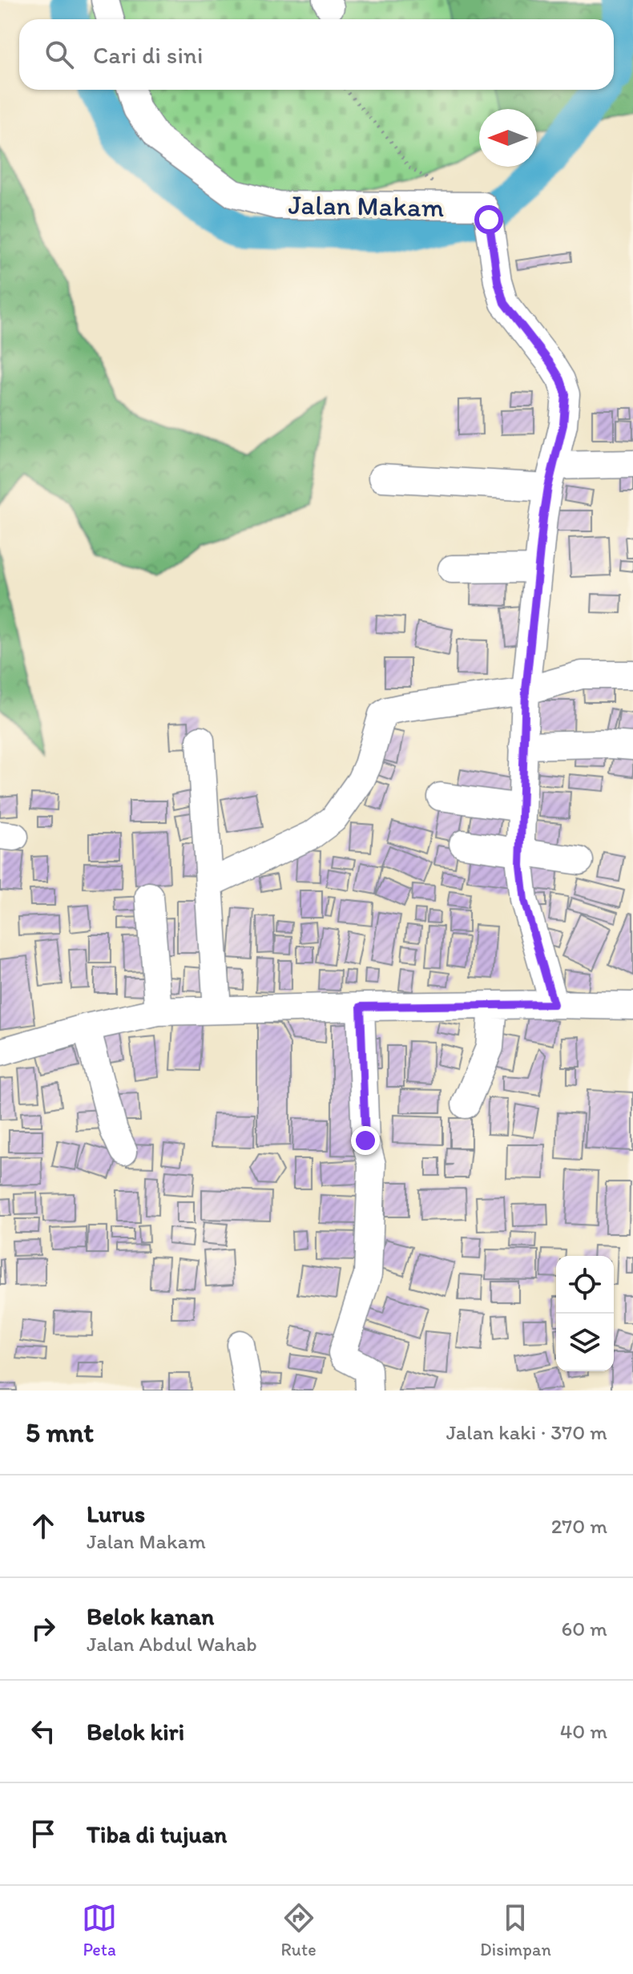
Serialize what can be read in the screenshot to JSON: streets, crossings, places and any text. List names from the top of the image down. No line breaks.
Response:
{"streets":{"street":["Jalan Makam"]},"north":"left","page":{"search":"Cari di sini","heading":["5 mnt","Jalan kaki · 370 m"],"list":[["Lurus","Jalan Makam","270 m"],["Belok kanan","Jalan Abdul Wahab","60 m"],["Belok kiri","40 m"],"Tiba di tujuan"],"nav":["Peta","Rute","Disimpan"]}}
